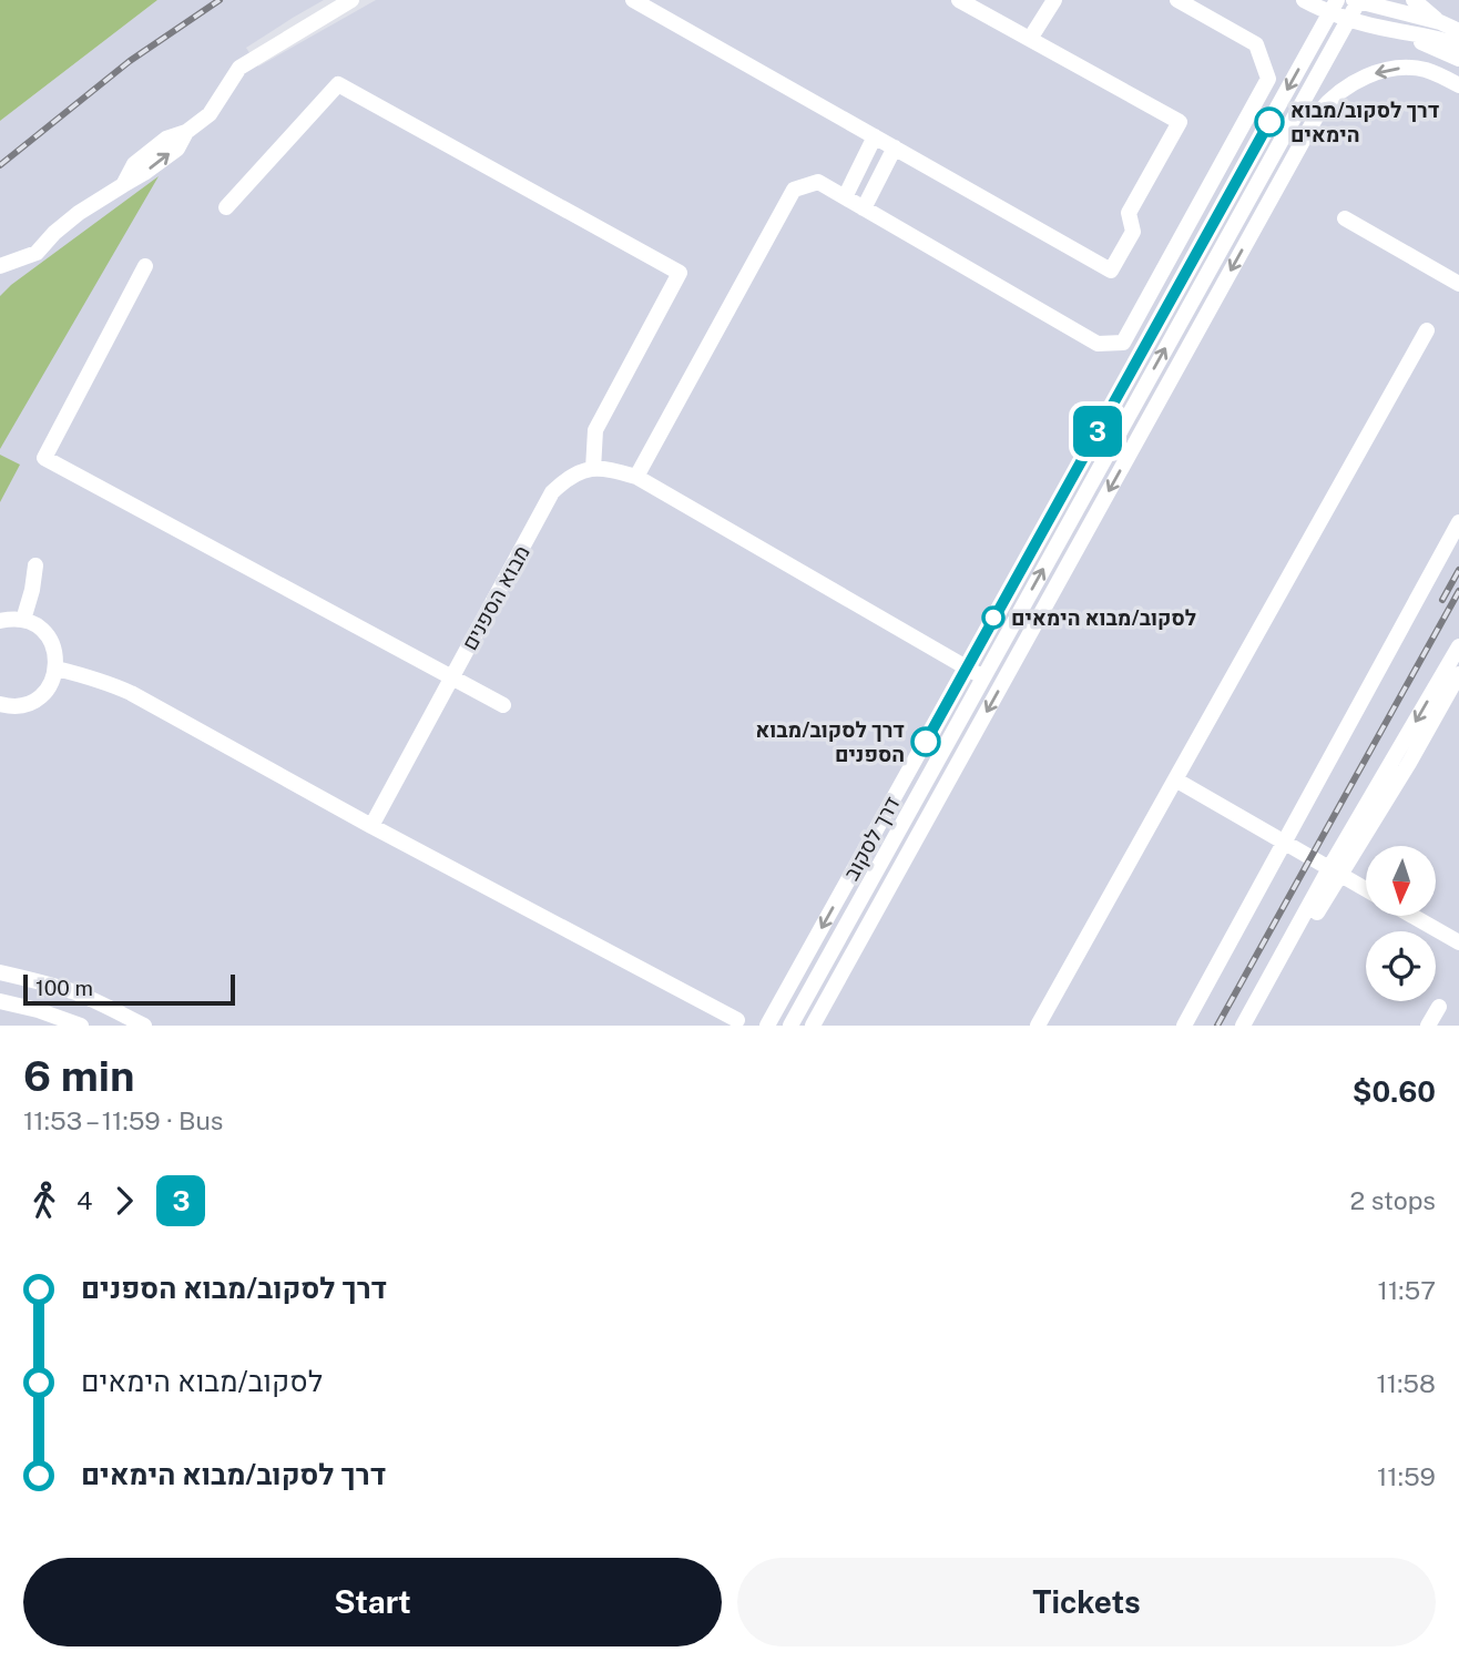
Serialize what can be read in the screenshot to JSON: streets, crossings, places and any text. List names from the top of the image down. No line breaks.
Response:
{"streets":{"street":["מבוא הספנים","דרך לסקוב"]},"places":["דרך לסקוב/מבוא הימאים","לסקוב/מבוא הימאים","דרך לסקוב/מבוא הספנים"],"lines":["bus line 3"],"scale_bar":"100 m","north":"bottom","page":{"on_map":"3","scale":"100 m","heading":["6 min","11:53 – 11:59 · Bus","$0.60"],"legs":["4","3","2 stops"],"list":[{"name":"דרך לסקוב/מבוא הספנים","value":"11:57"},{"name":"לסקוב/מבוא הימאים","value":"11:58"},{"name":"דרך לסקוב/מבוא הימאים","value":"11:59"}],"buttons":["Start","Tickets"]}}
